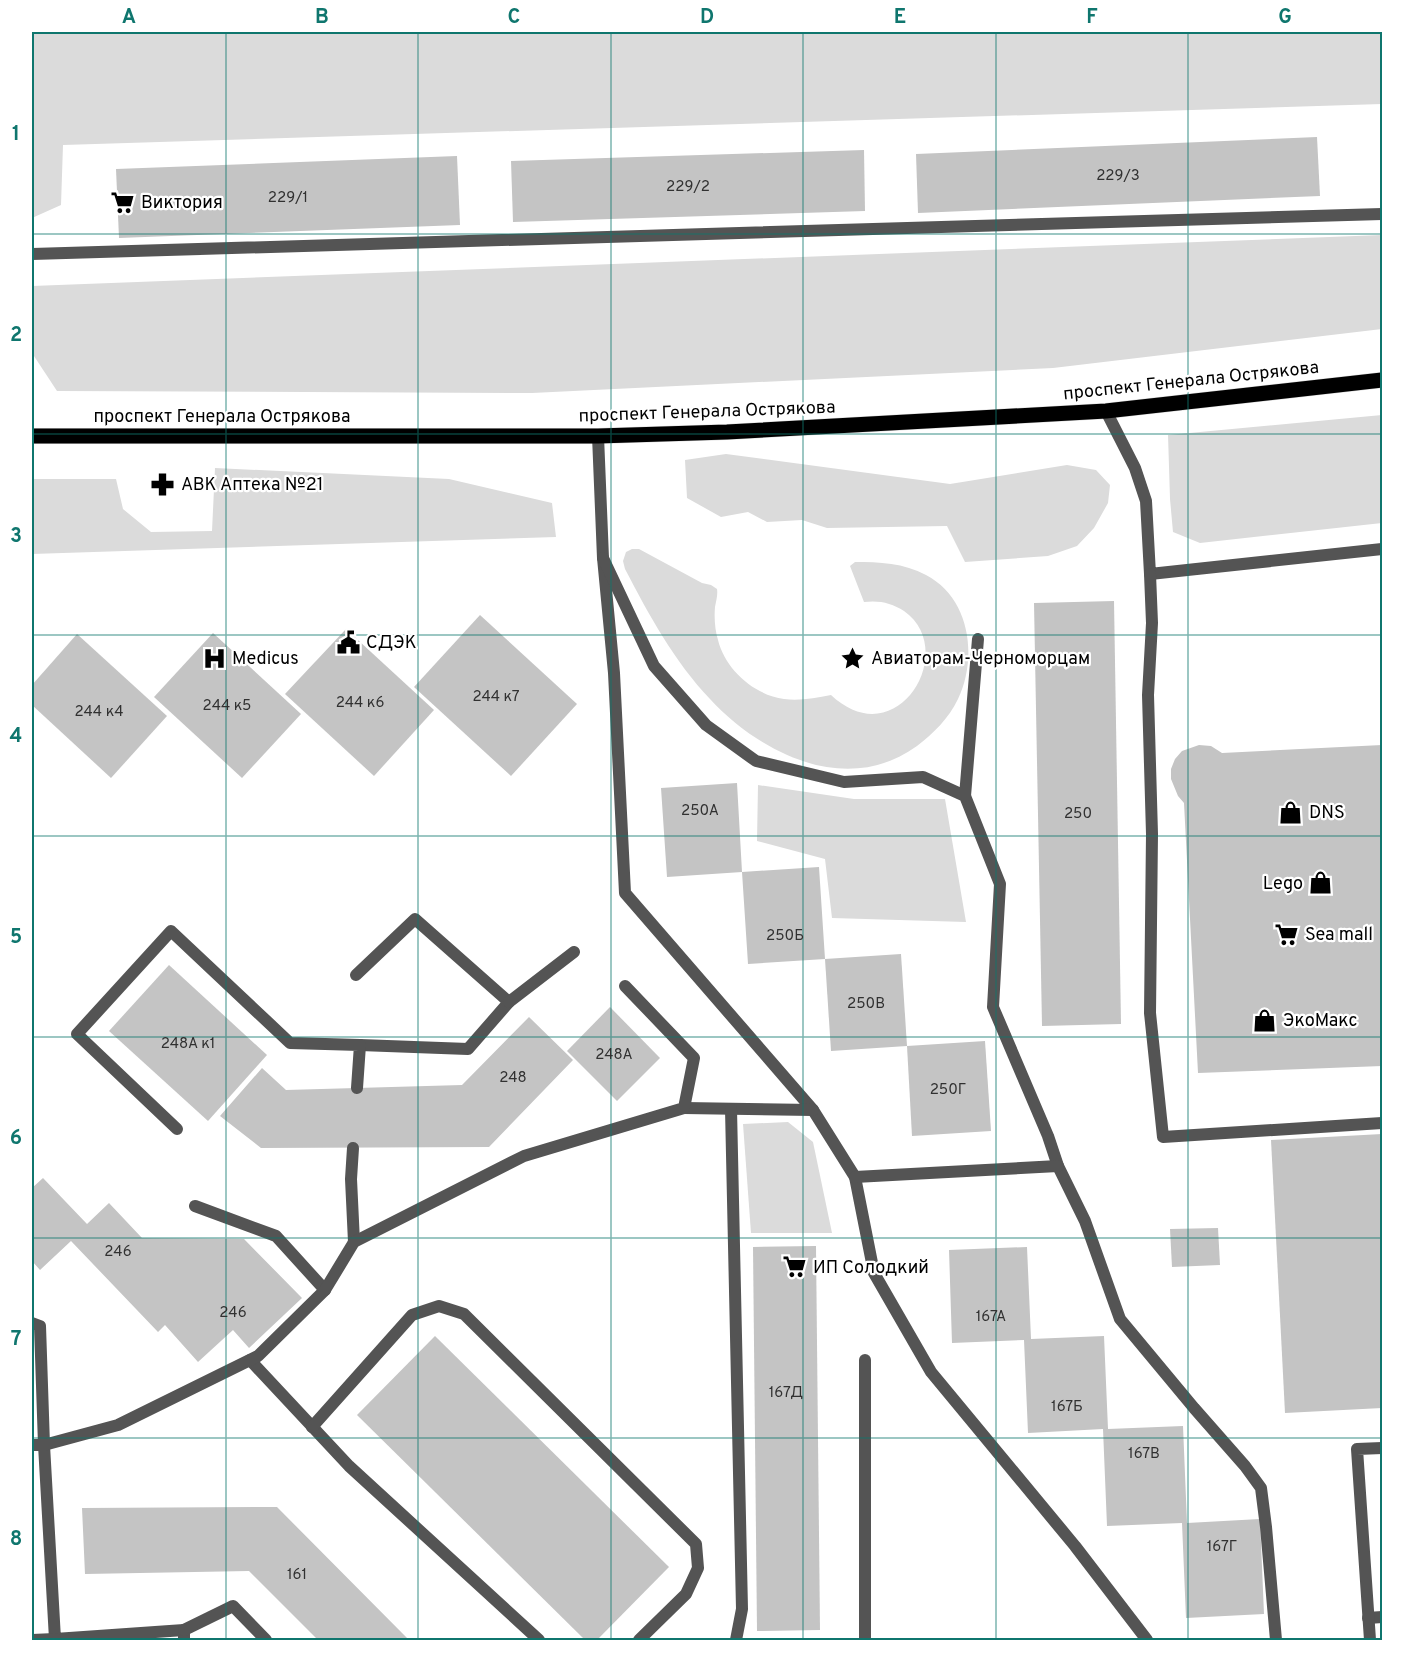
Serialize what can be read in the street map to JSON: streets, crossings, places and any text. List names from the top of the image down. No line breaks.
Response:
{"streets":{"main road":["проспект Генерала Острякова"]},"places":{"supermarket":["Виктория","Sea mall","ИП Солодкий"],"pharmacy":["АВК Аптека №21"],"public building":["СДЭК"],"hospital":["Medicus"],"place":["Авиаторам-Черноморцам"],"shop":["DNS","Lego","ЭкоМакс"]},"house_numbers":["229/3","229/2","229/1","244 к7","244 к6","244 к5","244 к4","250А","250","250Б","250В","248А к1","248А","248","250Г","246","246","167А","167Д","167Б","167В","167Г","161"],"grid":{"columns":["A","B","C","D","E","F","G"],"rows":["1","2","3","4","5","6","7","8"]}}
